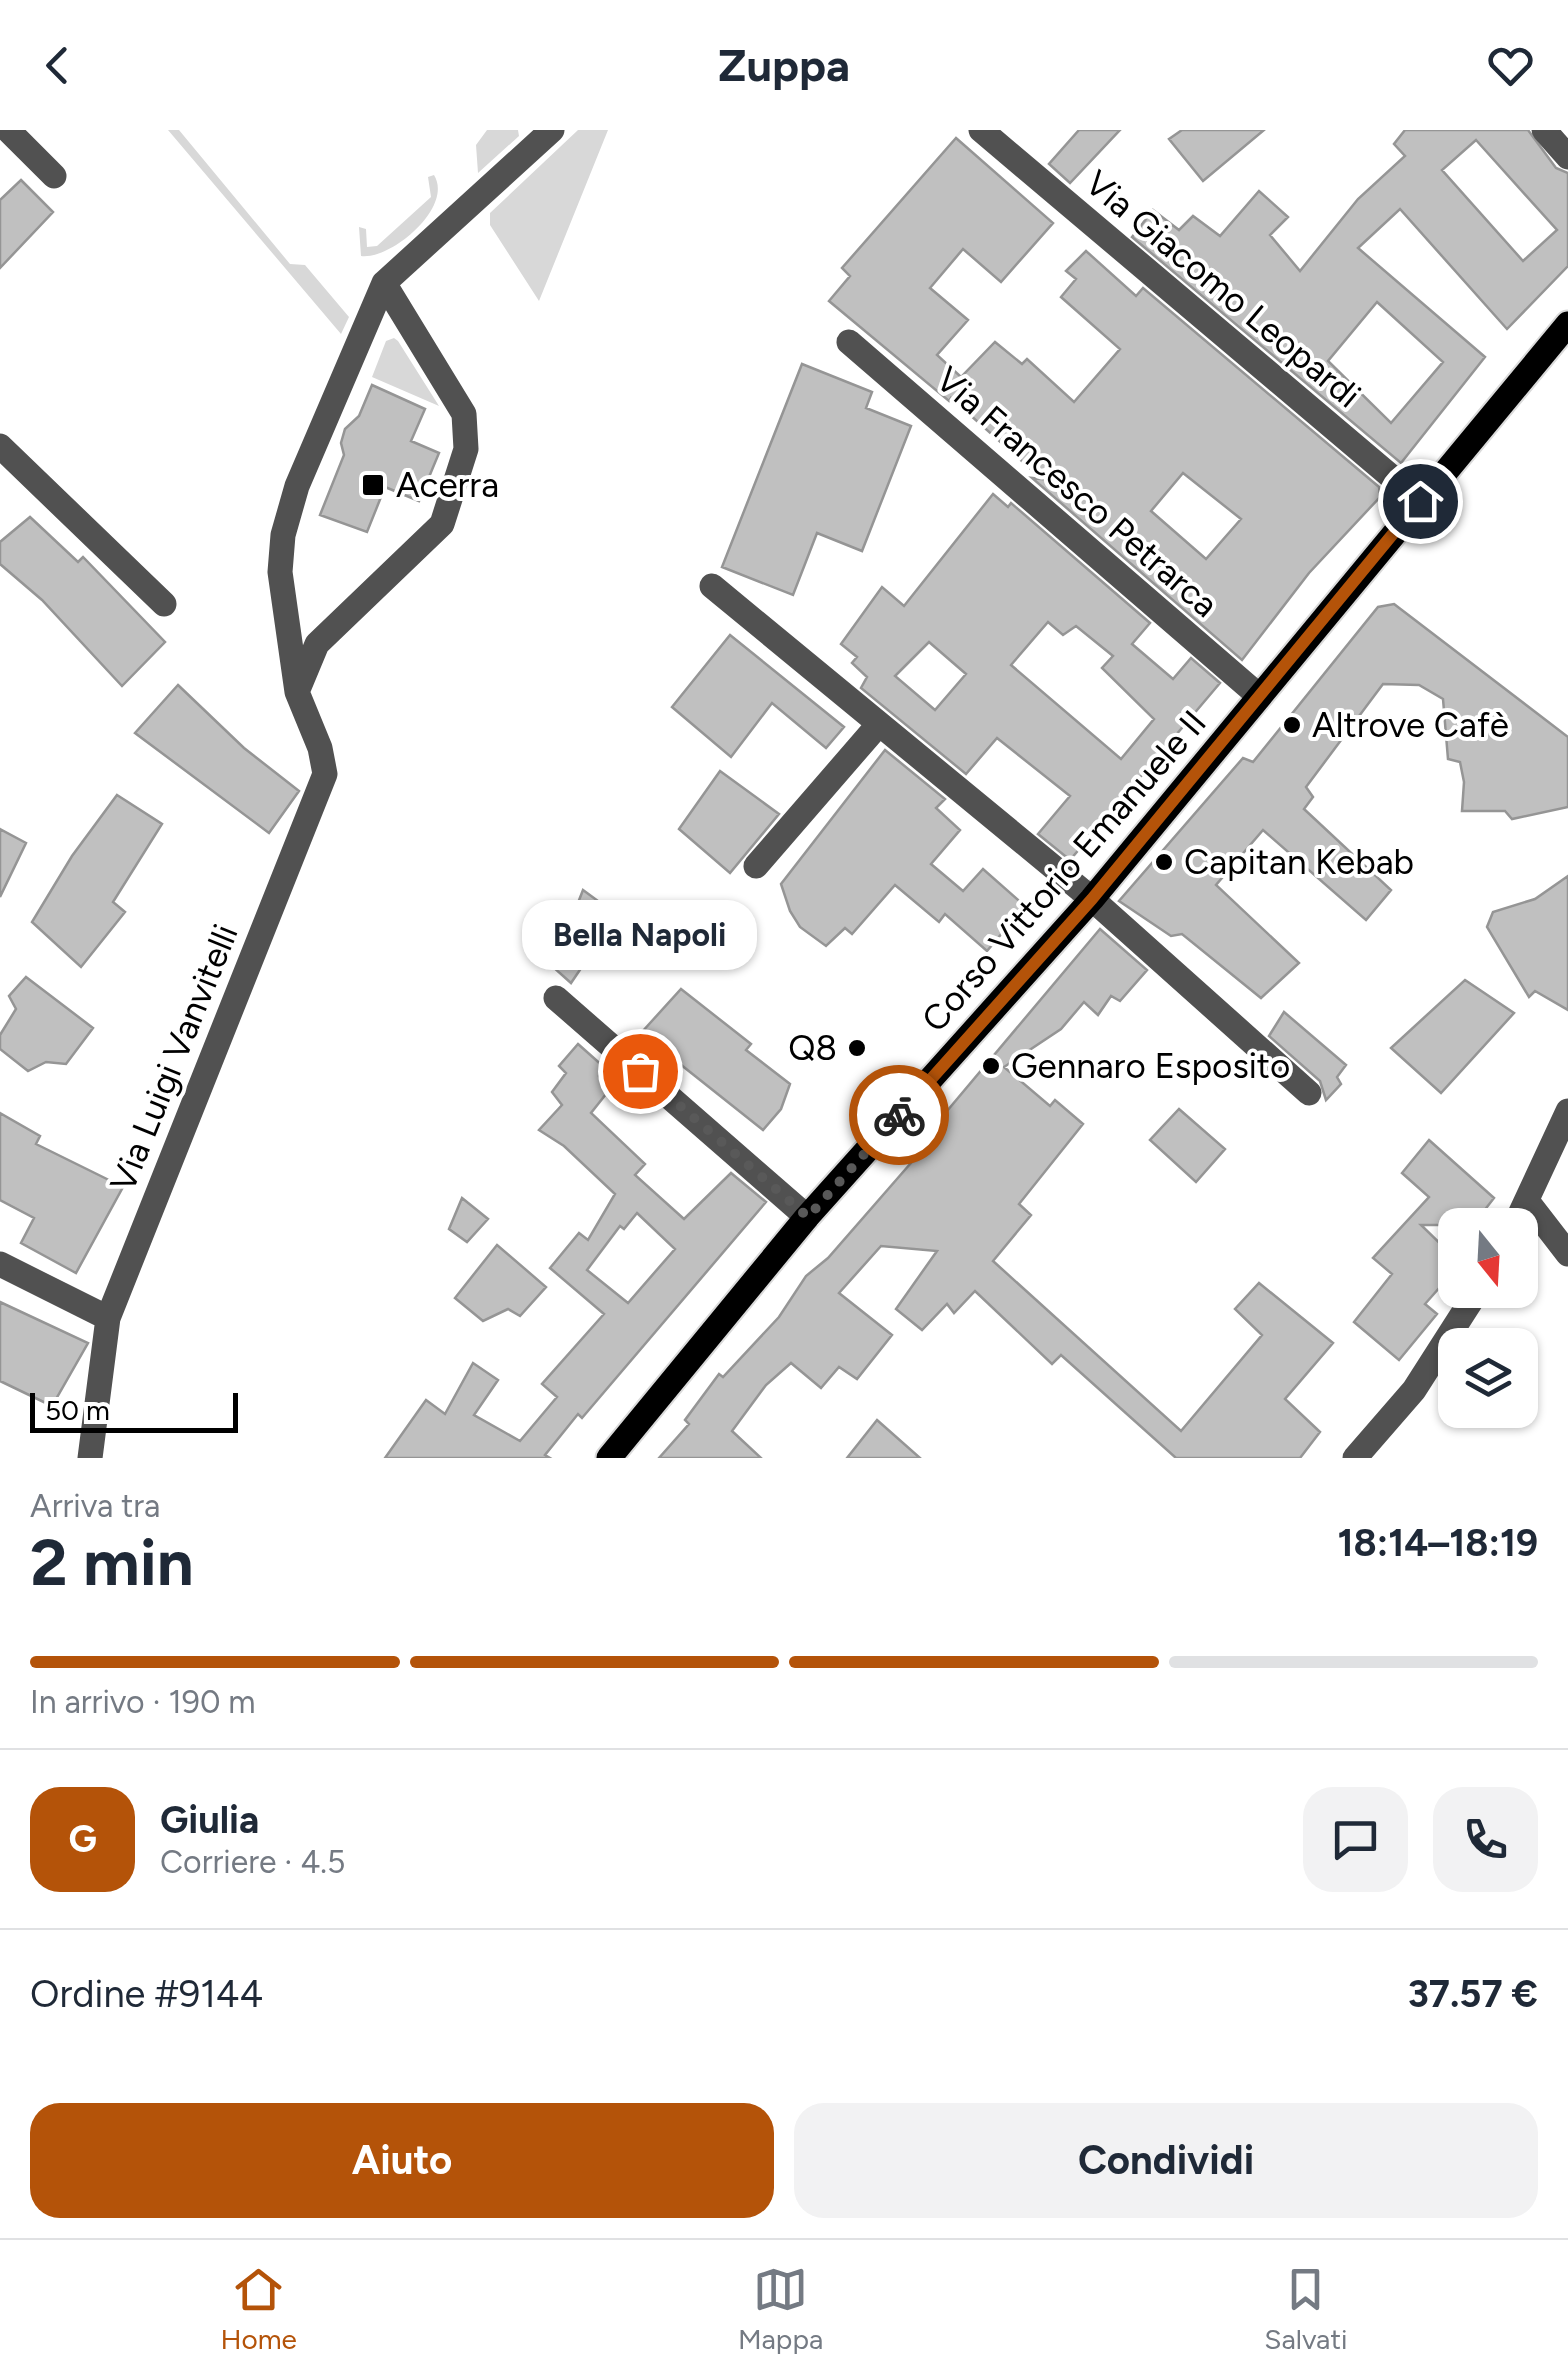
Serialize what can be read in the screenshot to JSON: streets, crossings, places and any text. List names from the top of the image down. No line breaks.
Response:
{"streets":{"main road":["Corso Vittorio Emanuele II"],"street":["Via Giacomo Leopardi","Via Francesco Petrarca","Via Luigi Vanvitelli"]},"crossings":[["Via Giacomo Leopardi","Corso Vittorio Emanuele II"],["Via Francesco Petrarca","Corso Vittorio Emanuele II"]],"places":{"transit":["Acerra"],"other":["Altrove Cafè","Capitan Kebab","Q8","Gennaro Esposito","Bella Napoli"]},"scale_bar":"50 m","north":"bottom","page":{"header":"Zuppa","bubble":"Bella Napoli","scale":"50 m","heading":["2 min","Arriva tra","18:14–18:19"],"panel":["Giulia","Corriere · 4.5","Ordine #9144","37.57 €"],"bar":"In arrivo · 190 m","round":"G","buttons":["Aiuto","Condividi"],"tabs":["Home","Mappa","Salvati"]}}
